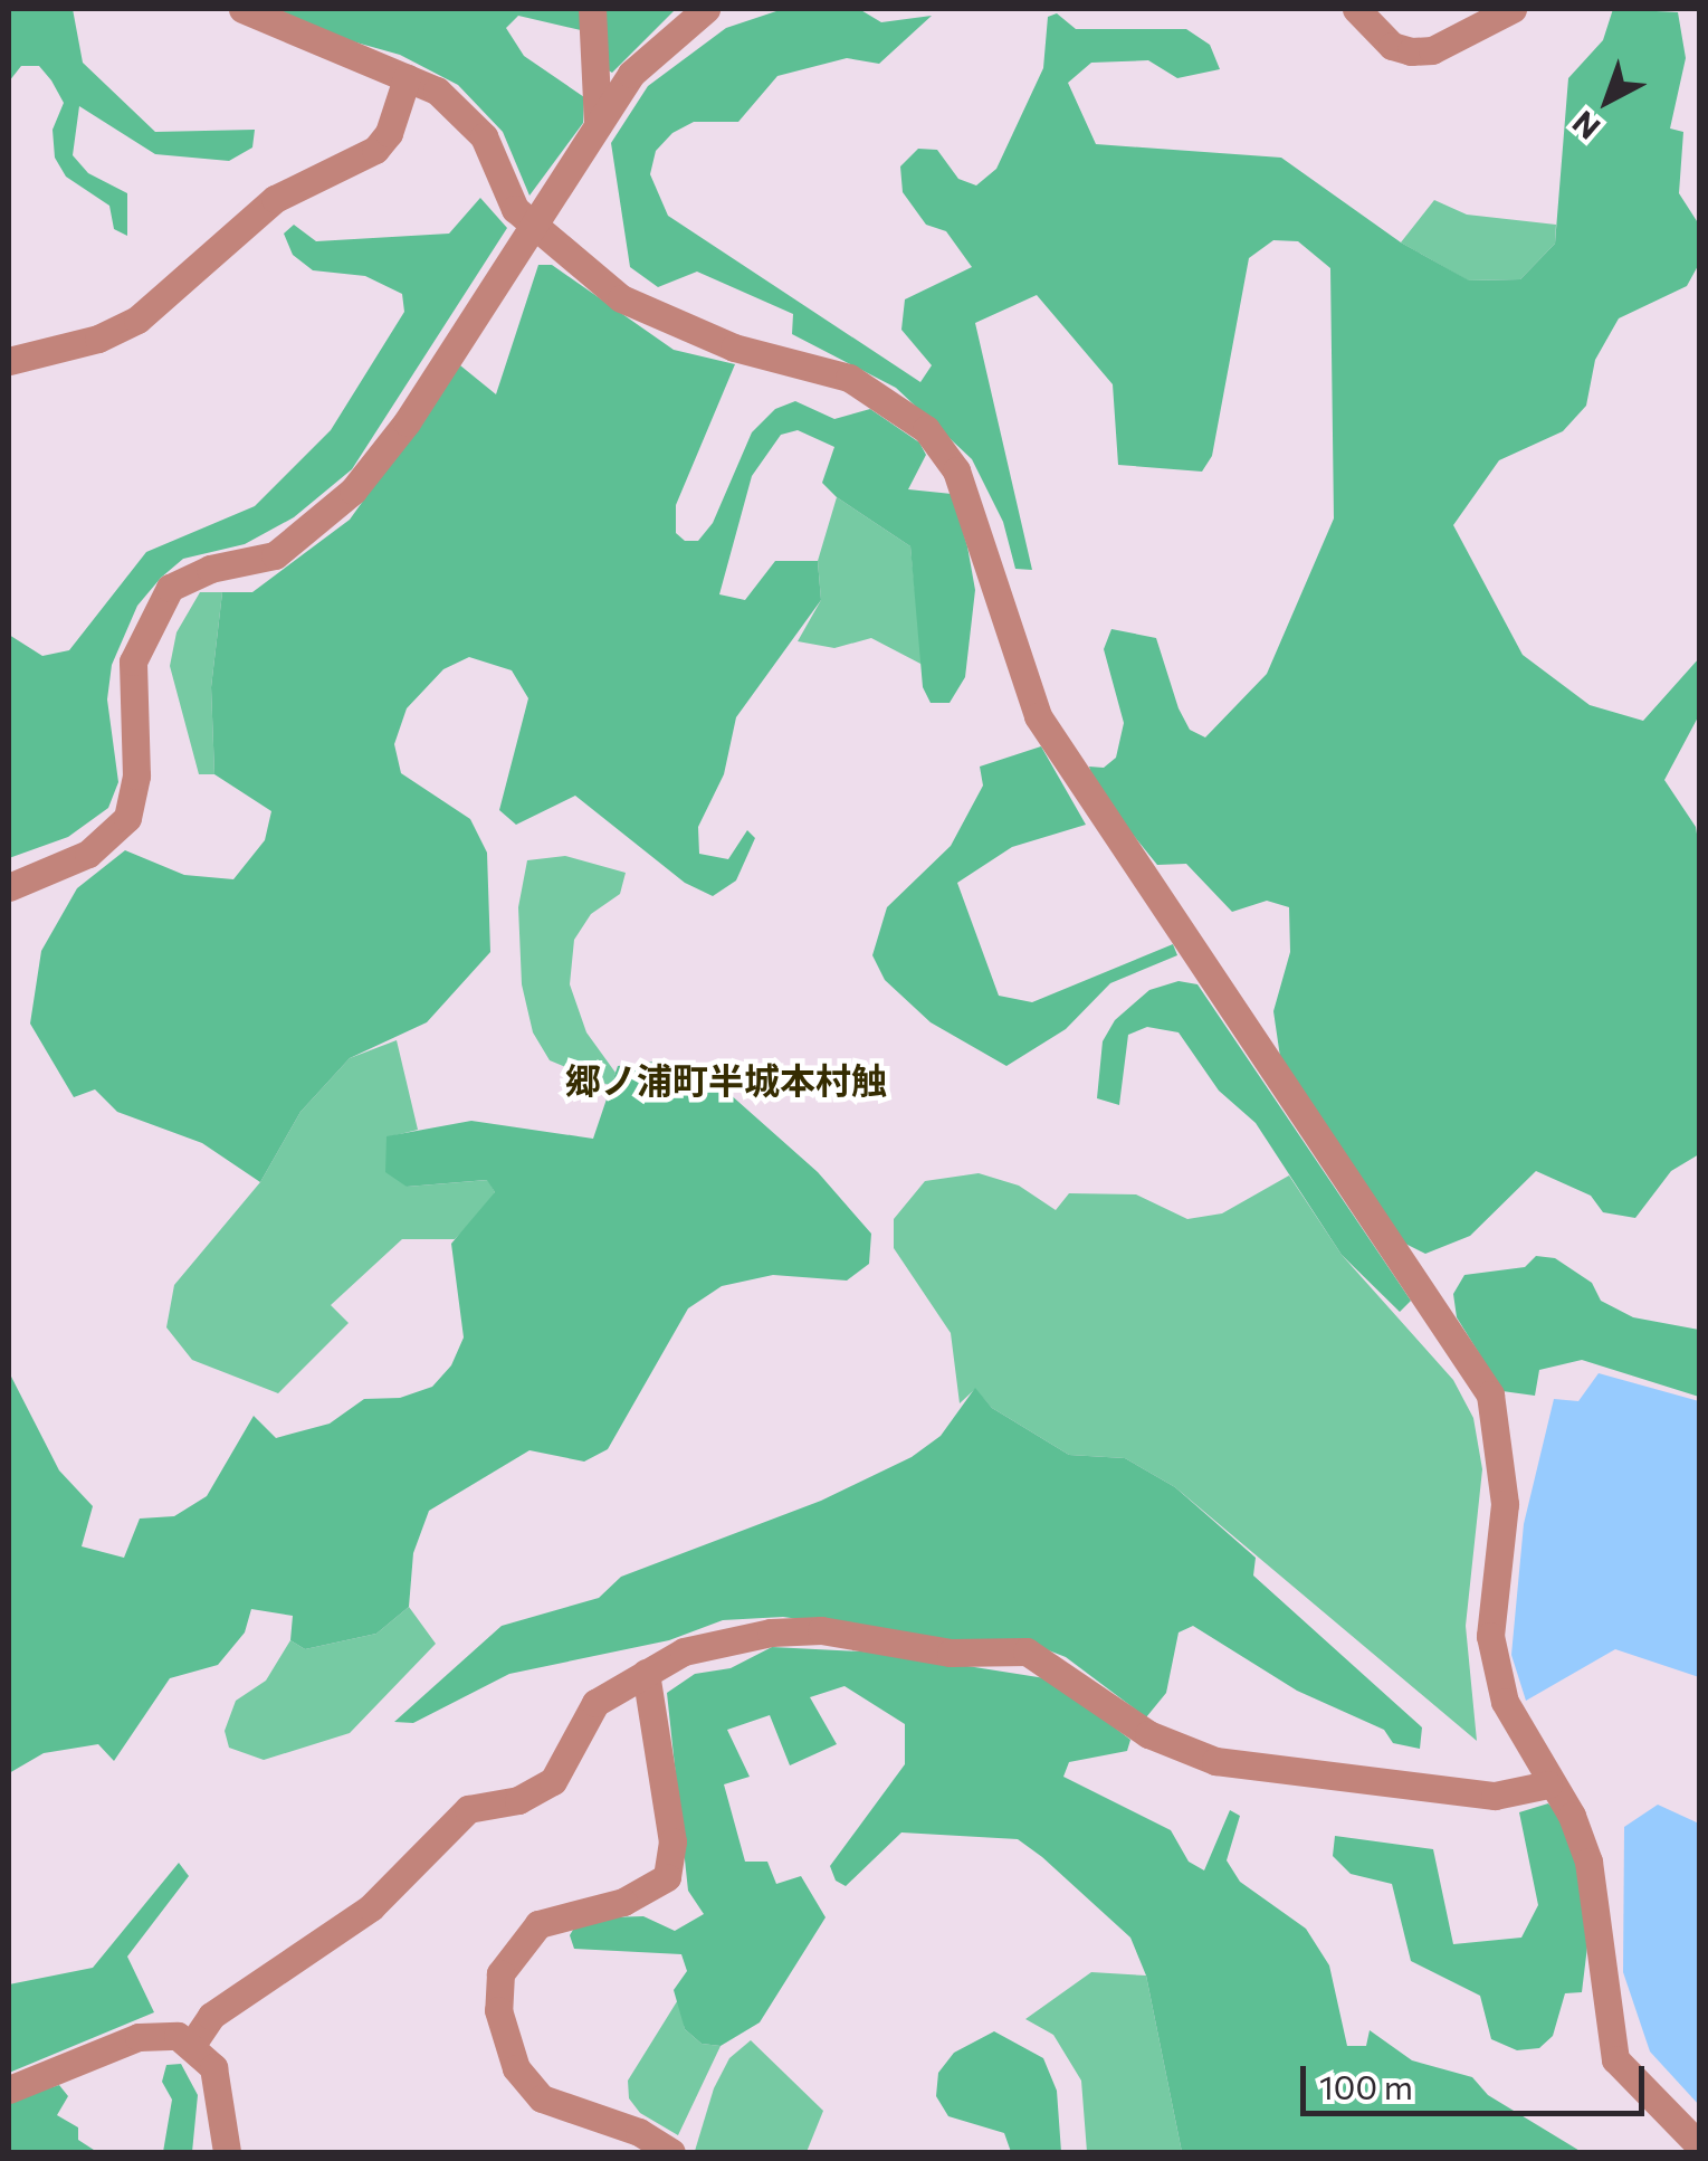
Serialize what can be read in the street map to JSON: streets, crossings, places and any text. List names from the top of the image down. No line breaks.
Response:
{"districts":["郷ノ浦町半城本村触"],"scale_bar":"100 m","north":"bottom left"}
